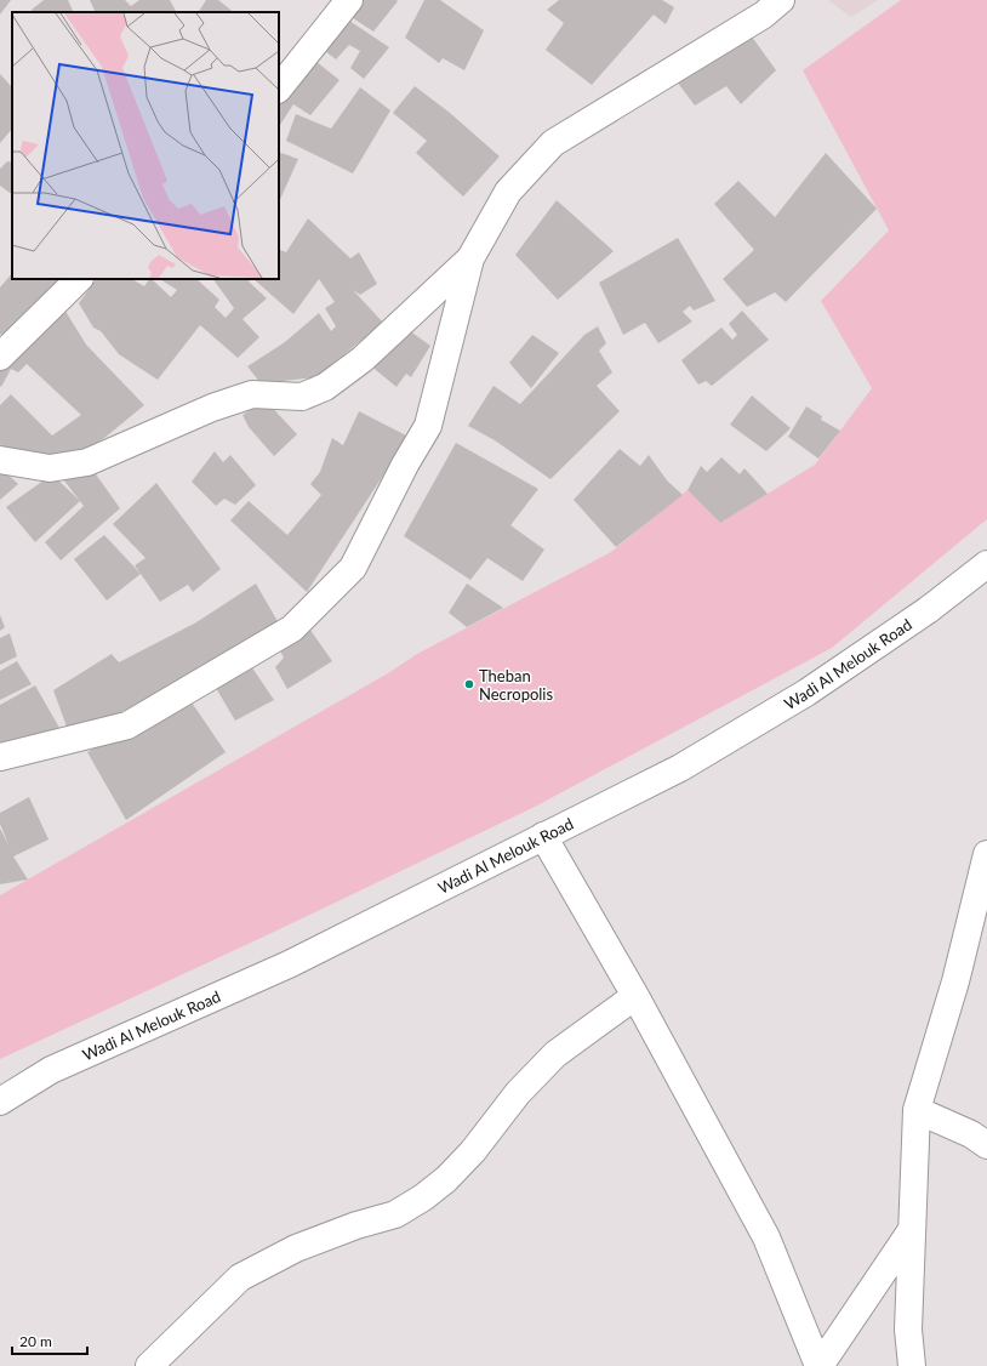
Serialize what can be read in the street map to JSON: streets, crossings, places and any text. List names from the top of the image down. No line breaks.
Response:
{"streets":{"street":["Wadi Al Melouk Road"]},"places":["Theban Necropolis"],"scale_bar":"20 m"}
